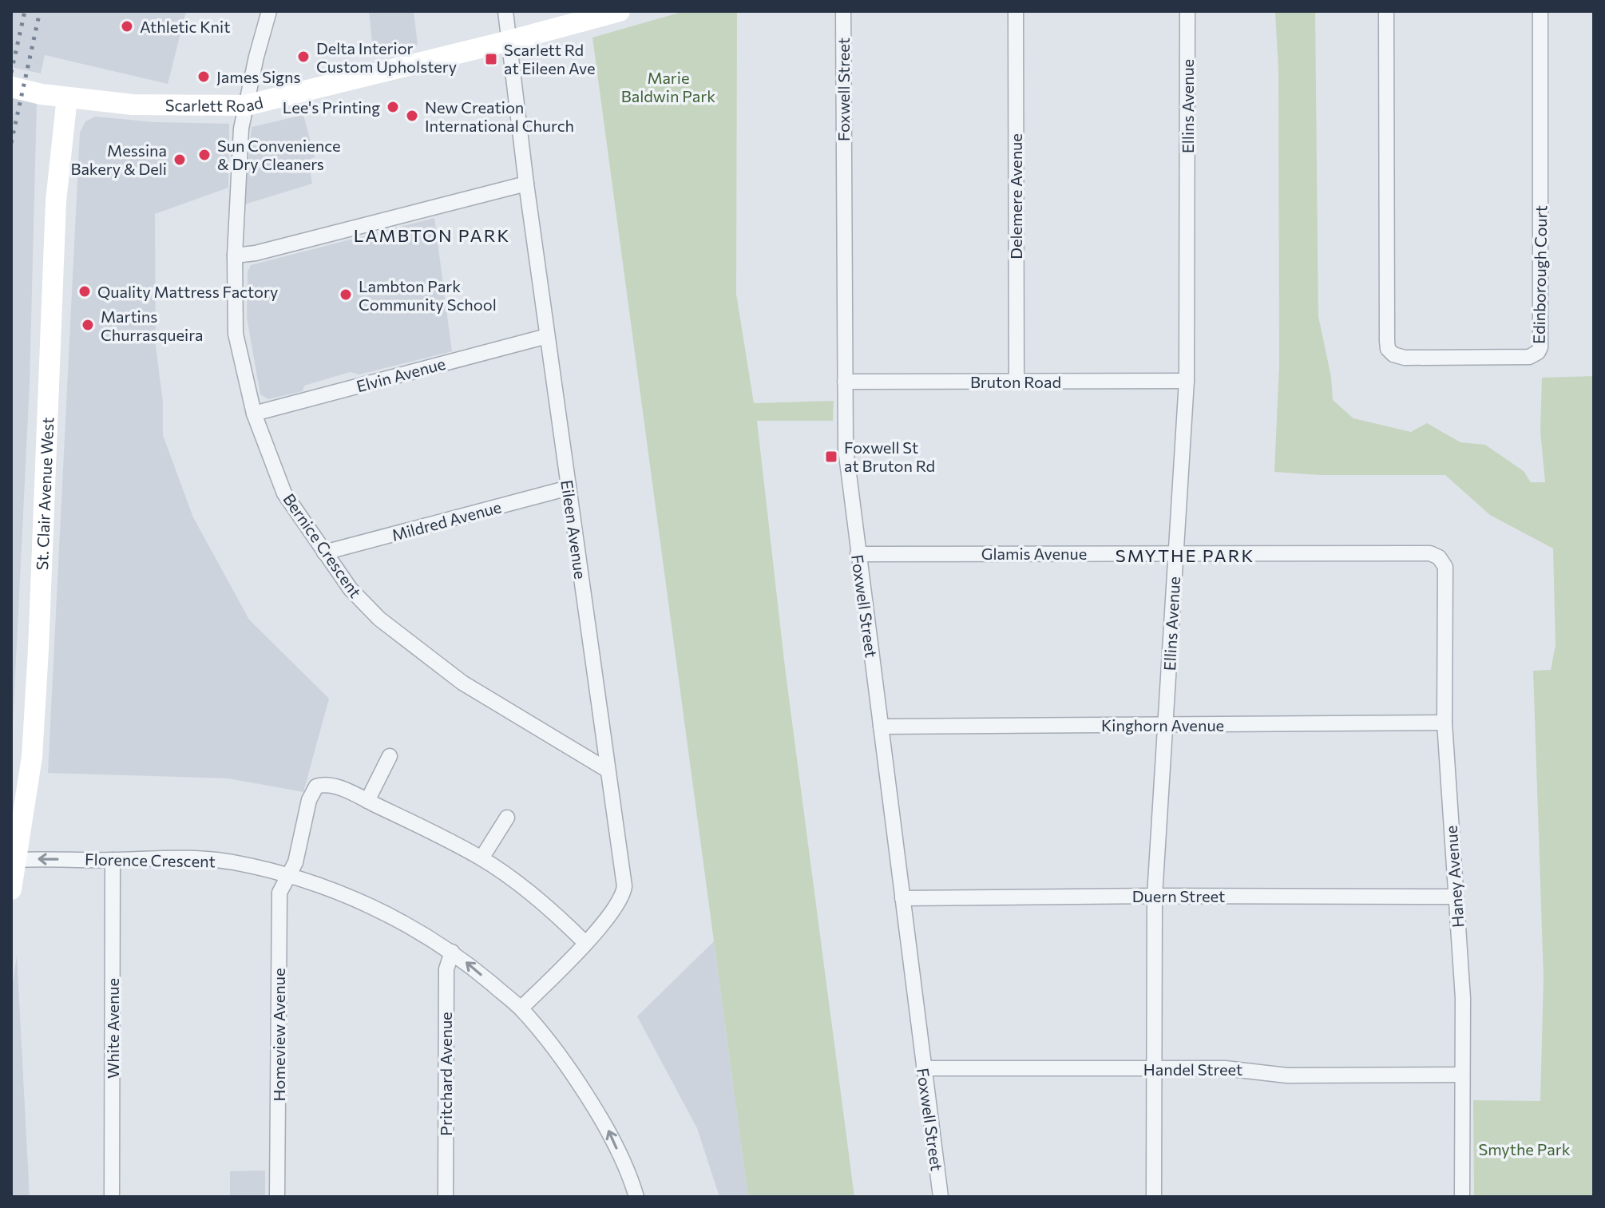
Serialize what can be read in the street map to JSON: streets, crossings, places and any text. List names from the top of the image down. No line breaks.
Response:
{"streets":{"main road":["Scarlett Road","St. Clair Avenue West"],"street":["Foxwell Street","Ellins Avenue","Delemere Avenue","Edinborough Court","Elvin Avenue","Bruton Road","Mildred Avenue","Eileen Avenue","Bernice Crescent","Glamis Avenue","Kinghorn Avenue","Florence Crescent","Haney Avenue","Duern Street","White Avenue","Homeview Avenue","Handel Street","Pritchard Avenue"]},"crossings":[["Foxwell Street","Bruton Road"],["Foxwell Street","Glamis Avenue"],["Foxwell Street","Kinghorn Avenue"],["Foxwell Street","Duern Street"],["Foxwell Street","Handel Street"],["Scarlett Road","St. Clair Avenue West"],["Scarlett Road","Eileen Avenue"],["Scarlett Road","Bernice Crescent"],["Ellins Avenue","Bruton Road"],["Ellins Avenue","Glamis Avenue"],["Ellins Avenue","Kinghorn Avenue"],["Ellins Avenue","Duern Street"],["Ellins Avenue","Handel Street"],["Delemere Avenue","Bruton Road"],["Elvin Avenue","Eileen Avenue"],["Elvin Avenue","Bernice Crescent"],["St. Clair Avenue West","Florence Crescent"],["Mildred Avenue","Eileen Avenue"],["Mildred Avenue","Bernice Crescent"],["Eileen Avenue","Bernice Crescent"],["Eileen Avenue","Florence Crescent"],["Glamis Avenue","Haney Avenue"],["Kinghorn Avenue","Haney Avenue"],["Florence Crescent","White Avenue"],["Florence Crescent","Homeview Avenue"],["Florence Crescent","Pritchard Avenue"],["Haney Avenue","Duern Street"],["Haney Avenue","Handel Street"]],"one_way":["Florence Crescent"],"districts":["LAMBTON PARK","SMYTHE PARK"],"parks":["Marie Baldwin Park","Smythe Park"],"places":{"other":["Athletic Knit","Delta Interior Custom Upholstery","James Signs","Lee's Printing","New Creation International Church","Sun Convenience & Dry Cleaners","Messina Bakery & Deli","Quality Mattress Factory","Lambton Park Community School","Martins Churrasqueira"],"transit":["Scarlett Rd at Eileen Ave","Foxwell St at Bruton Rd"]}}
